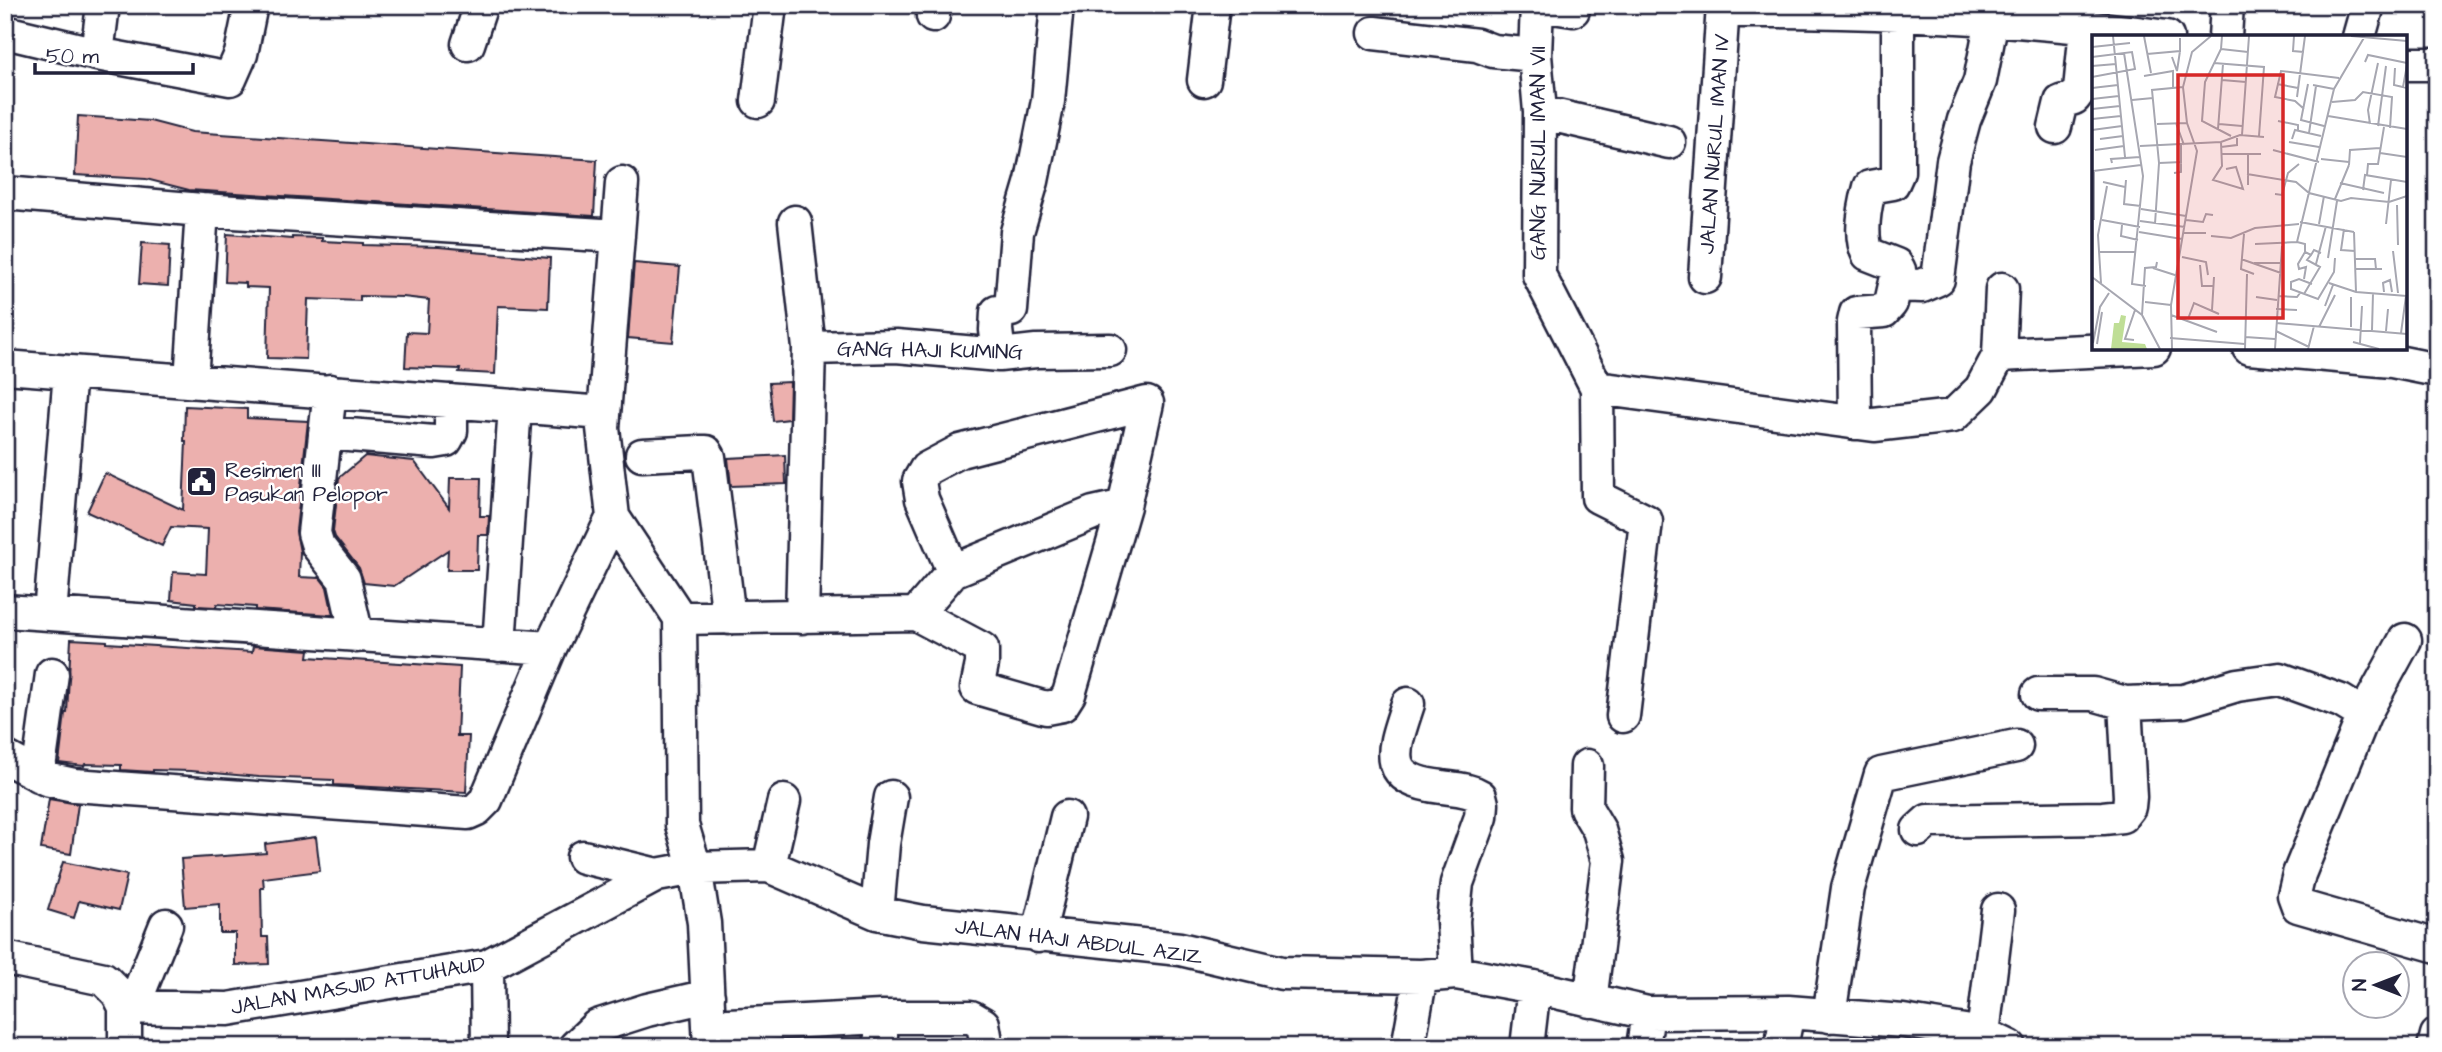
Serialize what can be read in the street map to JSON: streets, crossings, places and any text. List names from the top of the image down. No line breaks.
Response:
{"streets":{"street":["JALAN NURUL IMAN IV","GANG NURUL IMAN VII","GANG HAJI KUMING","JALAN HAJI ABDUL AZIZ","JALAN MASJID ATTUHAUD"]},"crossings":[["JALAN HAJI ABDUL AZIZ","JALAN MASJID ATTUHAUD"]],"places":{"public building":["Resimen III Pasukan Pelopor"]},"scale_bar":"50 m","north":"left"}
